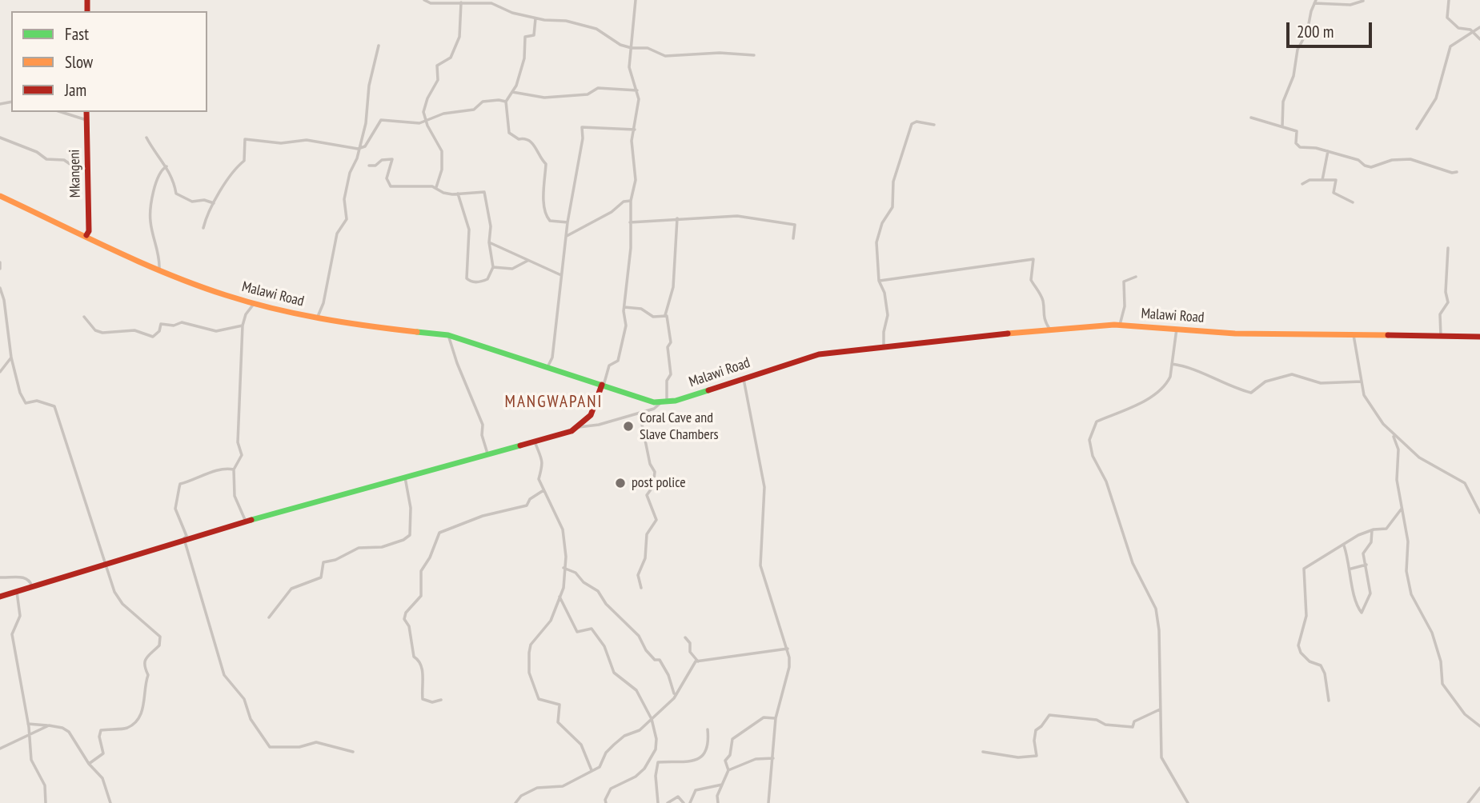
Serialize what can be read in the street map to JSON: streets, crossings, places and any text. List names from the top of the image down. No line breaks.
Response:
{"streets":{"main road":["Mkangeni","Malawi Road"]},"crossings":[["Mkangeni","Malawi Road"]],"districts":["MANGWAPANI"],"places":["Coral Cave and Slave Chambers","post police"],"legend":["Fast","Slow","Jam"],"scale_bar":"200 m"}
